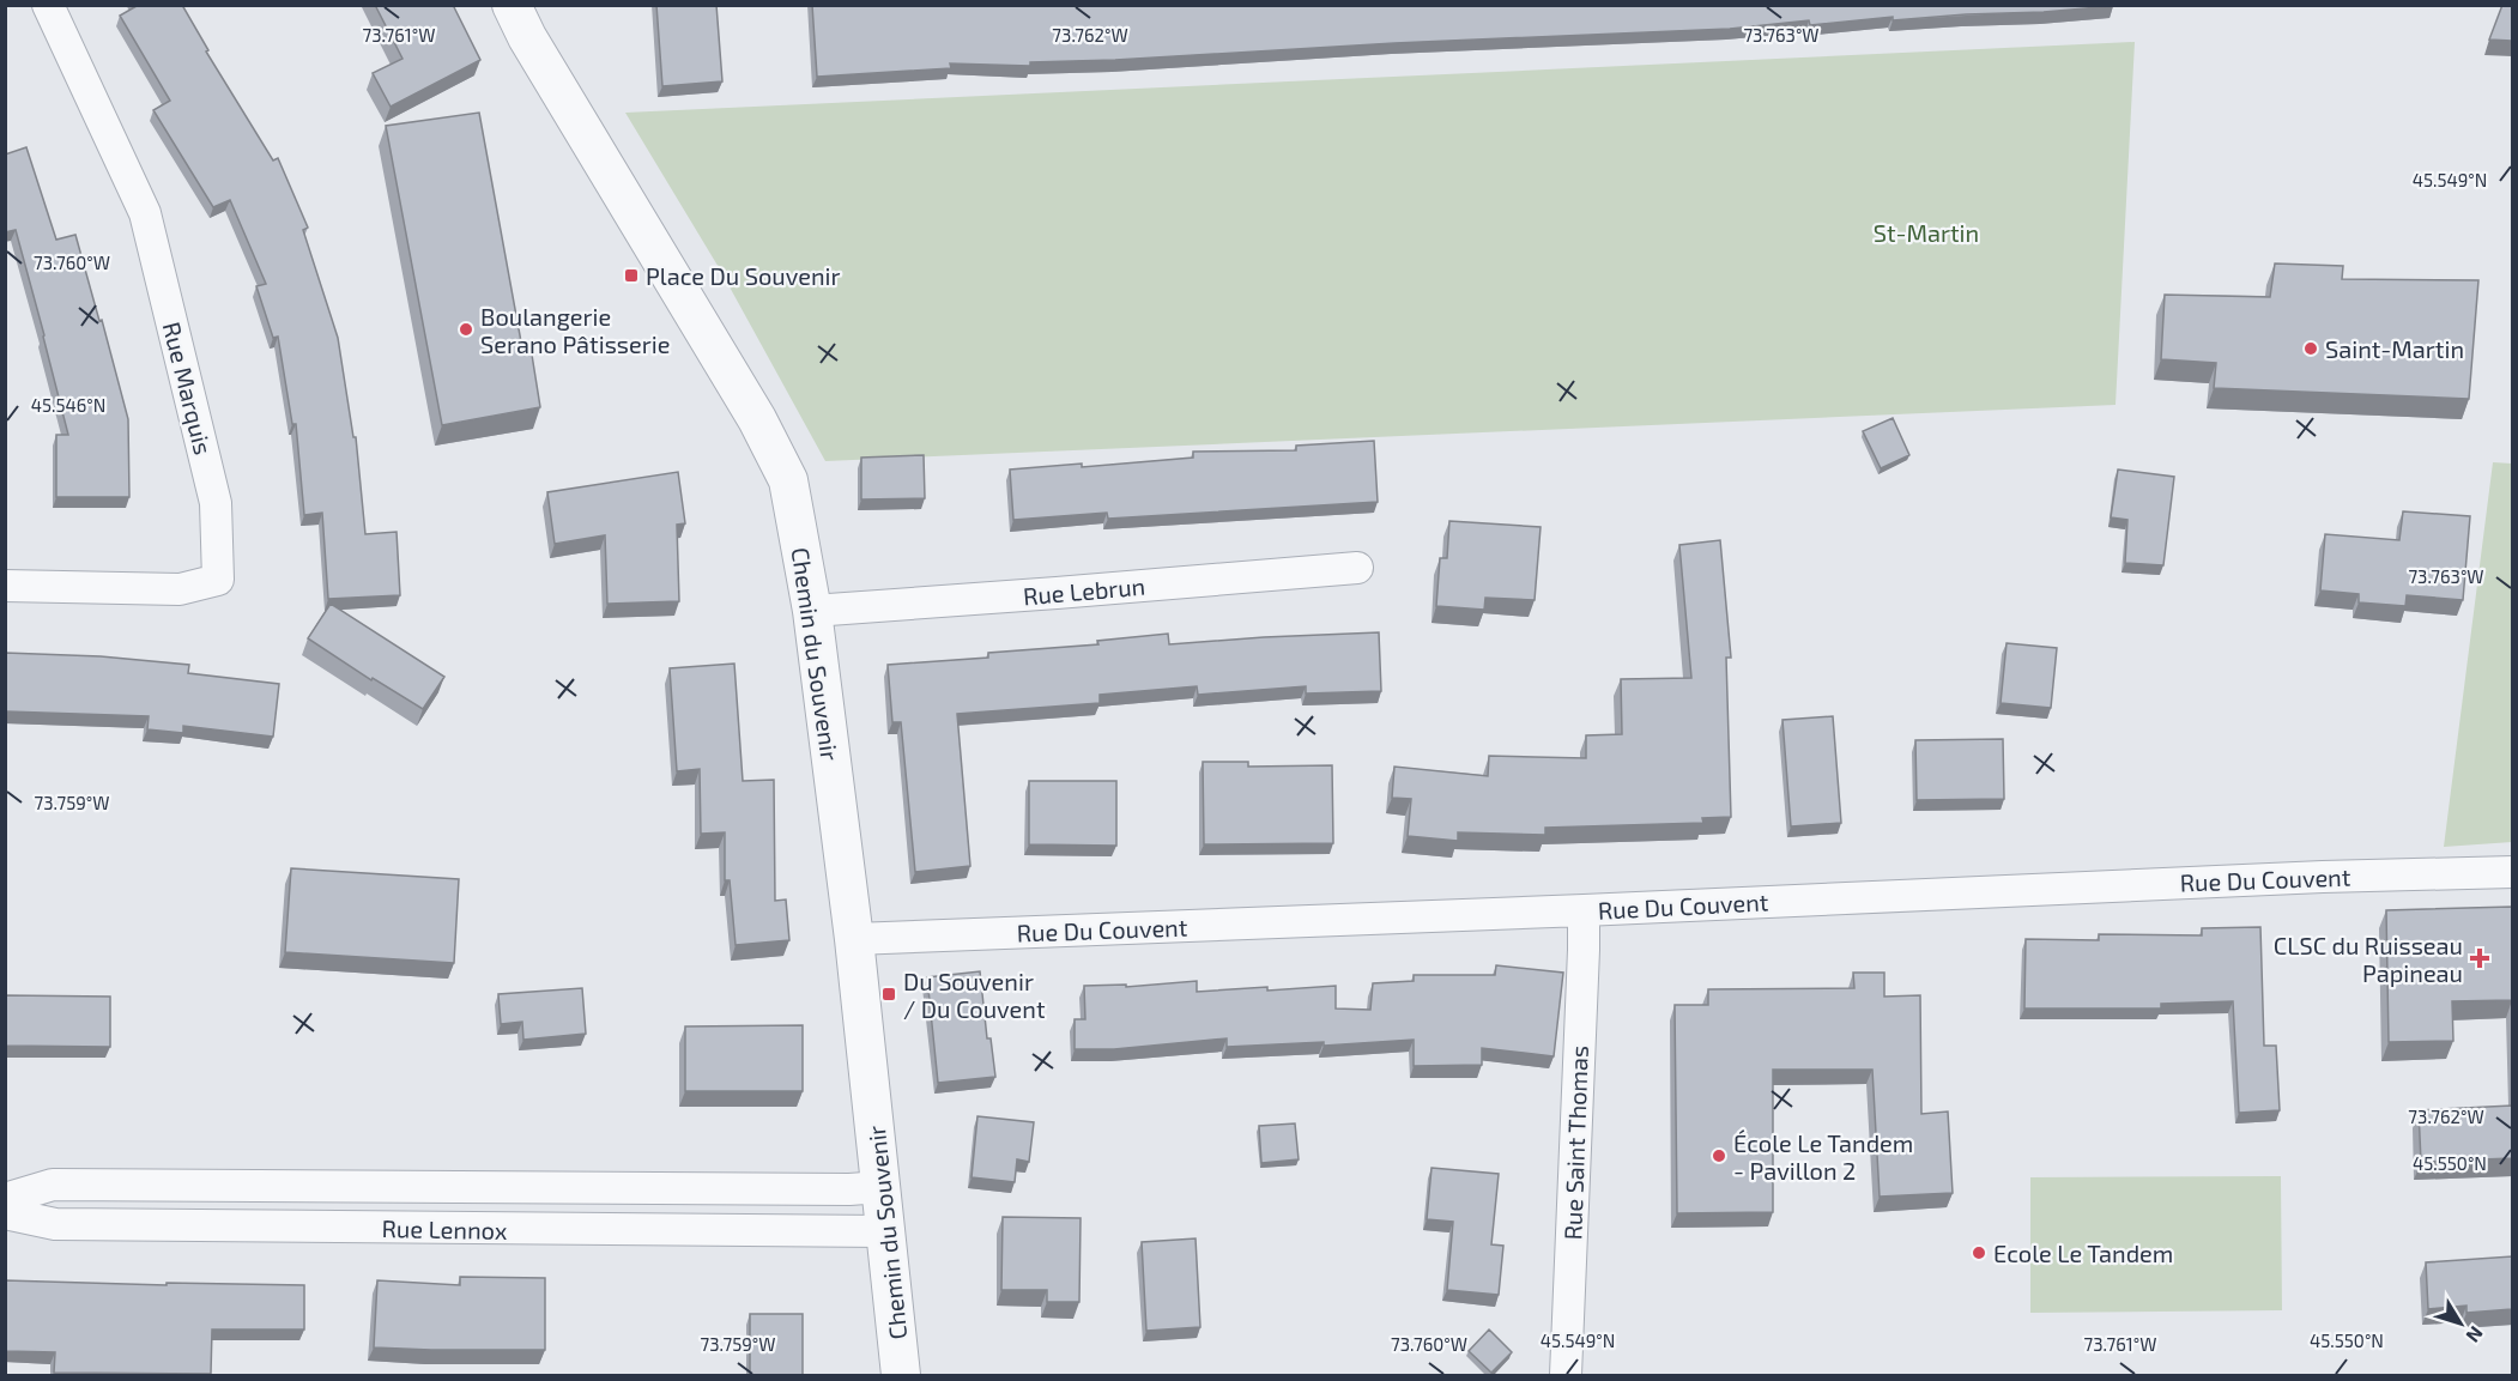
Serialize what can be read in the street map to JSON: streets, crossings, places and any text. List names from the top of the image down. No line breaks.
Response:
{"streets":{"street":["Rue Marquis","Rue Lebrun","Chemin du Souvenir","Rue Du Couvent","Rue Saint Thomas","Rue Lennox"]},"crossings":[["Rue Lebrun","Chemin du Souvenir"],["Chemin du Souvenir","Rue Du Couvent"],["Chemin du Souvenir","Rue Lennox"],["Rue Du Couvent","Rue Saint Thomas"]],"parks":["St-Martin"],"places":{"transit":["Place Du Souvenir","Du Souvenir / Du Couvent"],"other":["Boulangerie Serano Pâtisserie","Saint-Martin","École Le Tandem - Pavillon 2","Ecole Le Tandem"],"health":["CLSC du Ruisseau Papineau"]},"north":"bottom right","coordinates":["73.761°W","73.762°W","73.763°W","45.549°N","73.760°W","45.546°N","73.759°W","45.550°N"]}
